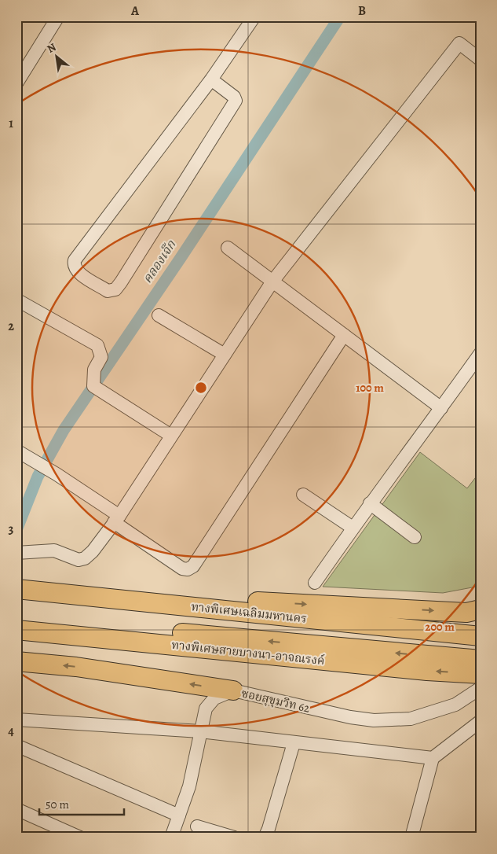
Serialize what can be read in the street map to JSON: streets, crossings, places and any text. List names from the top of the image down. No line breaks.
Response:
{"streets":{"highway":["ทางพิเศษเฉลิมมหานคร","ทางพิเศษสายบางนา-อาจณรงค์"],"street":["ซอยสุขุมวิท 62"]},"water":["คลองเจ๊ก"],"scale_bar":"50 m","north":"top left","grid":{"columns":["A","B"],"rows":["1","2","3","4"]},"rings":["100 m","200 m"]}
